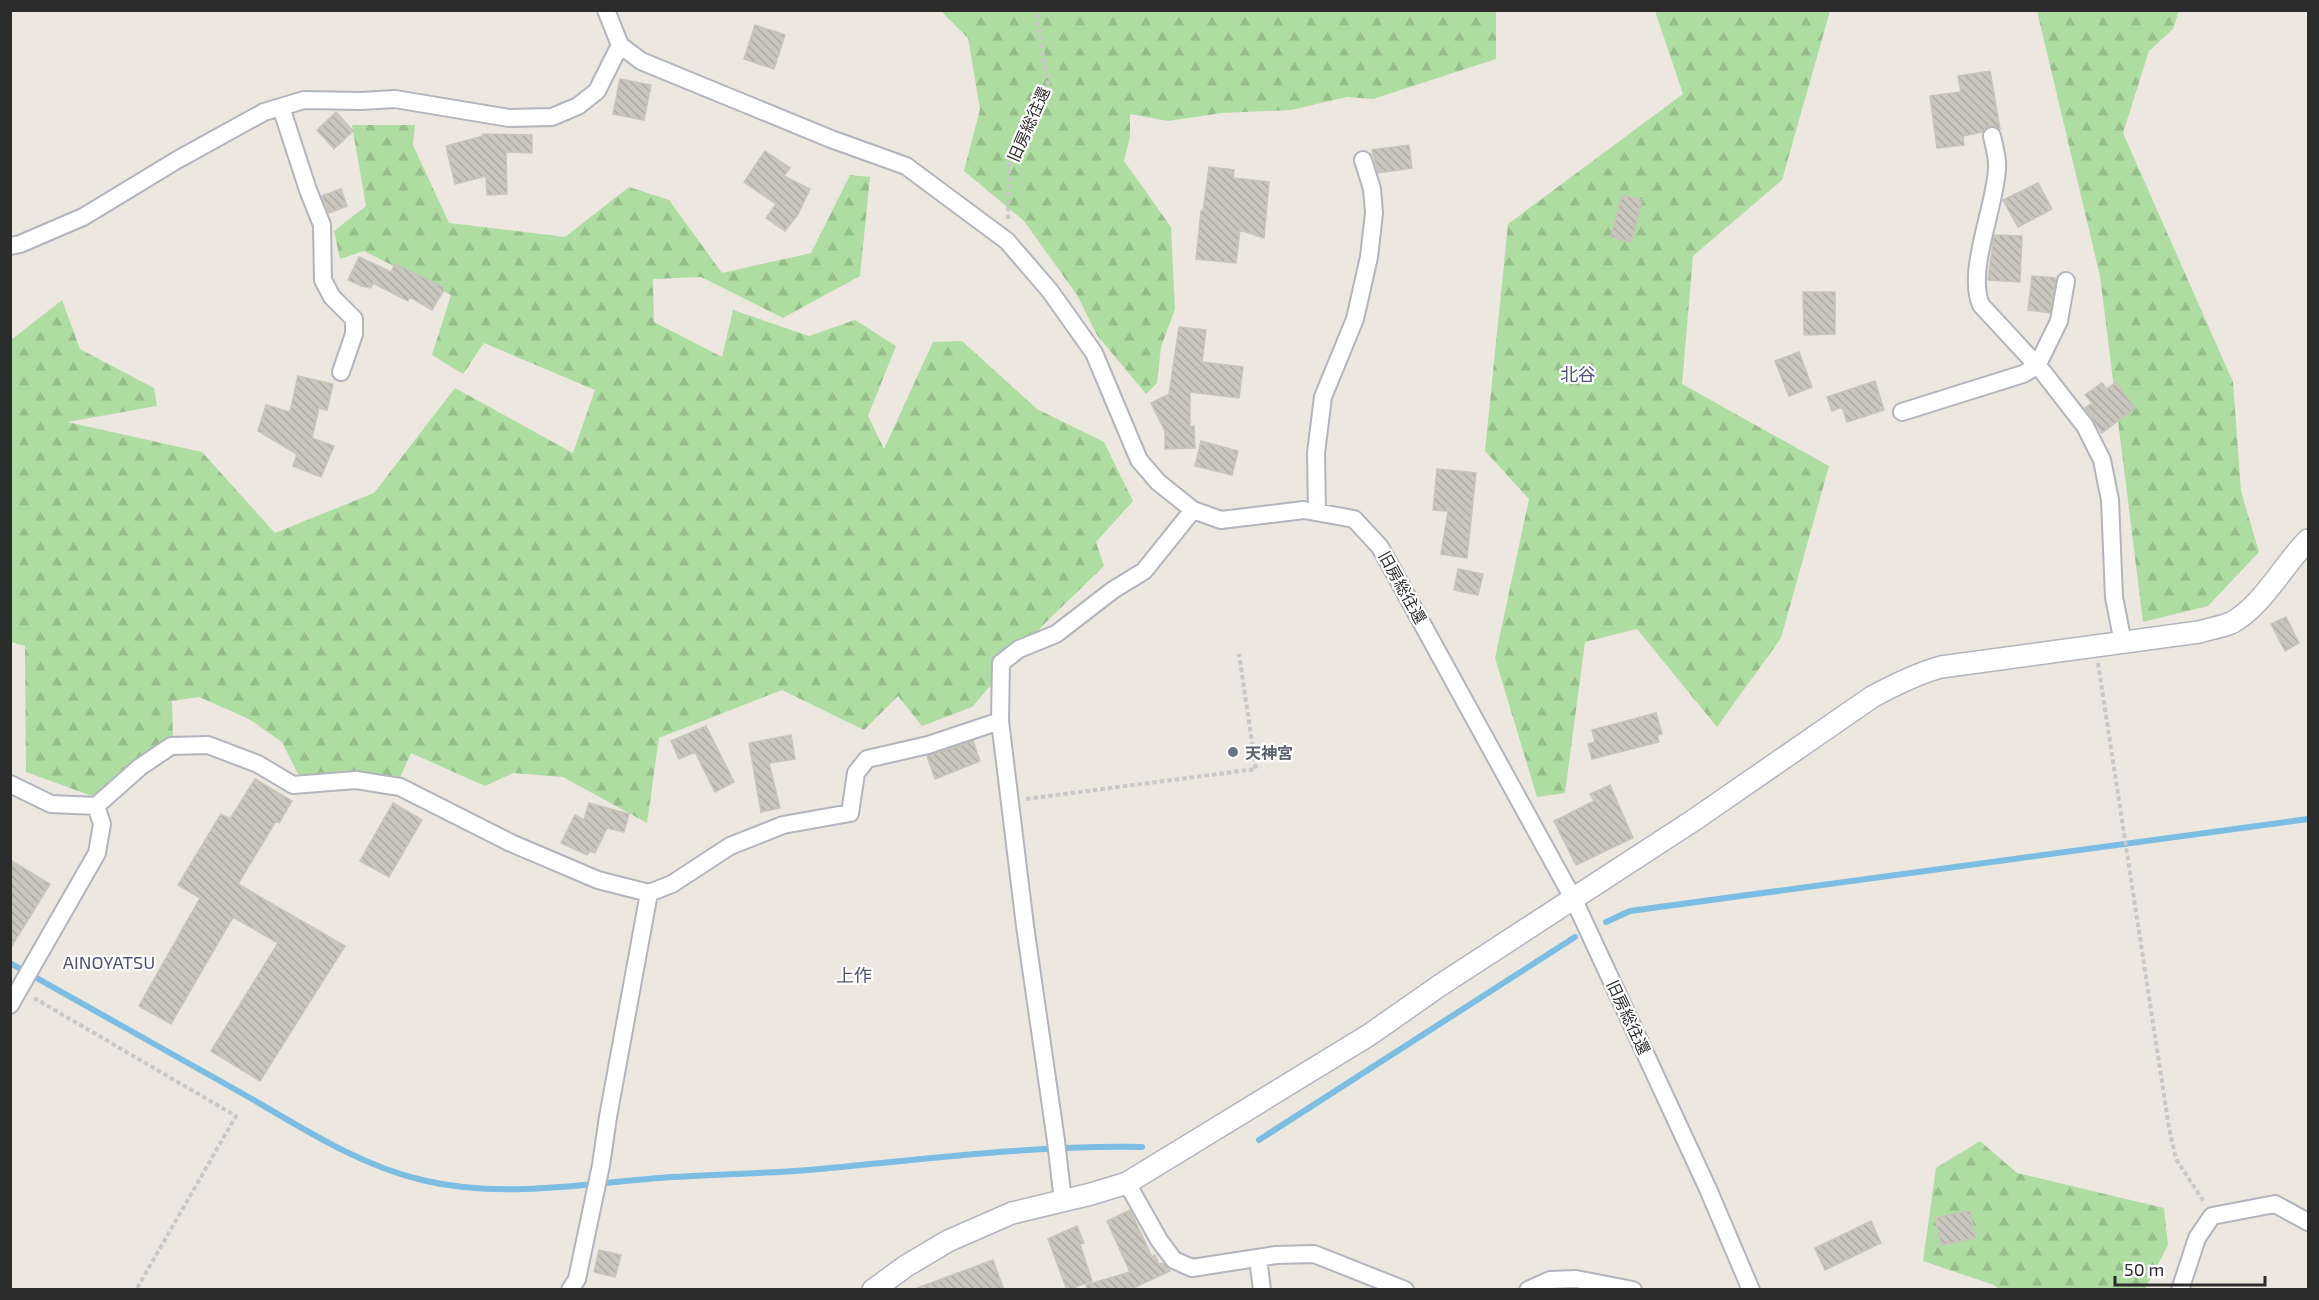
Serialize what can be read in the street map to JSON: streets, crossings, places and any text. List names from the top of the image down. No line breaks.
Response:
{"streets":{"street":["旧房総往還"]},"districts":["北谷","AINOYATSU","上作"],"places":["天神宮"],"scale_bar":"50 m"}
